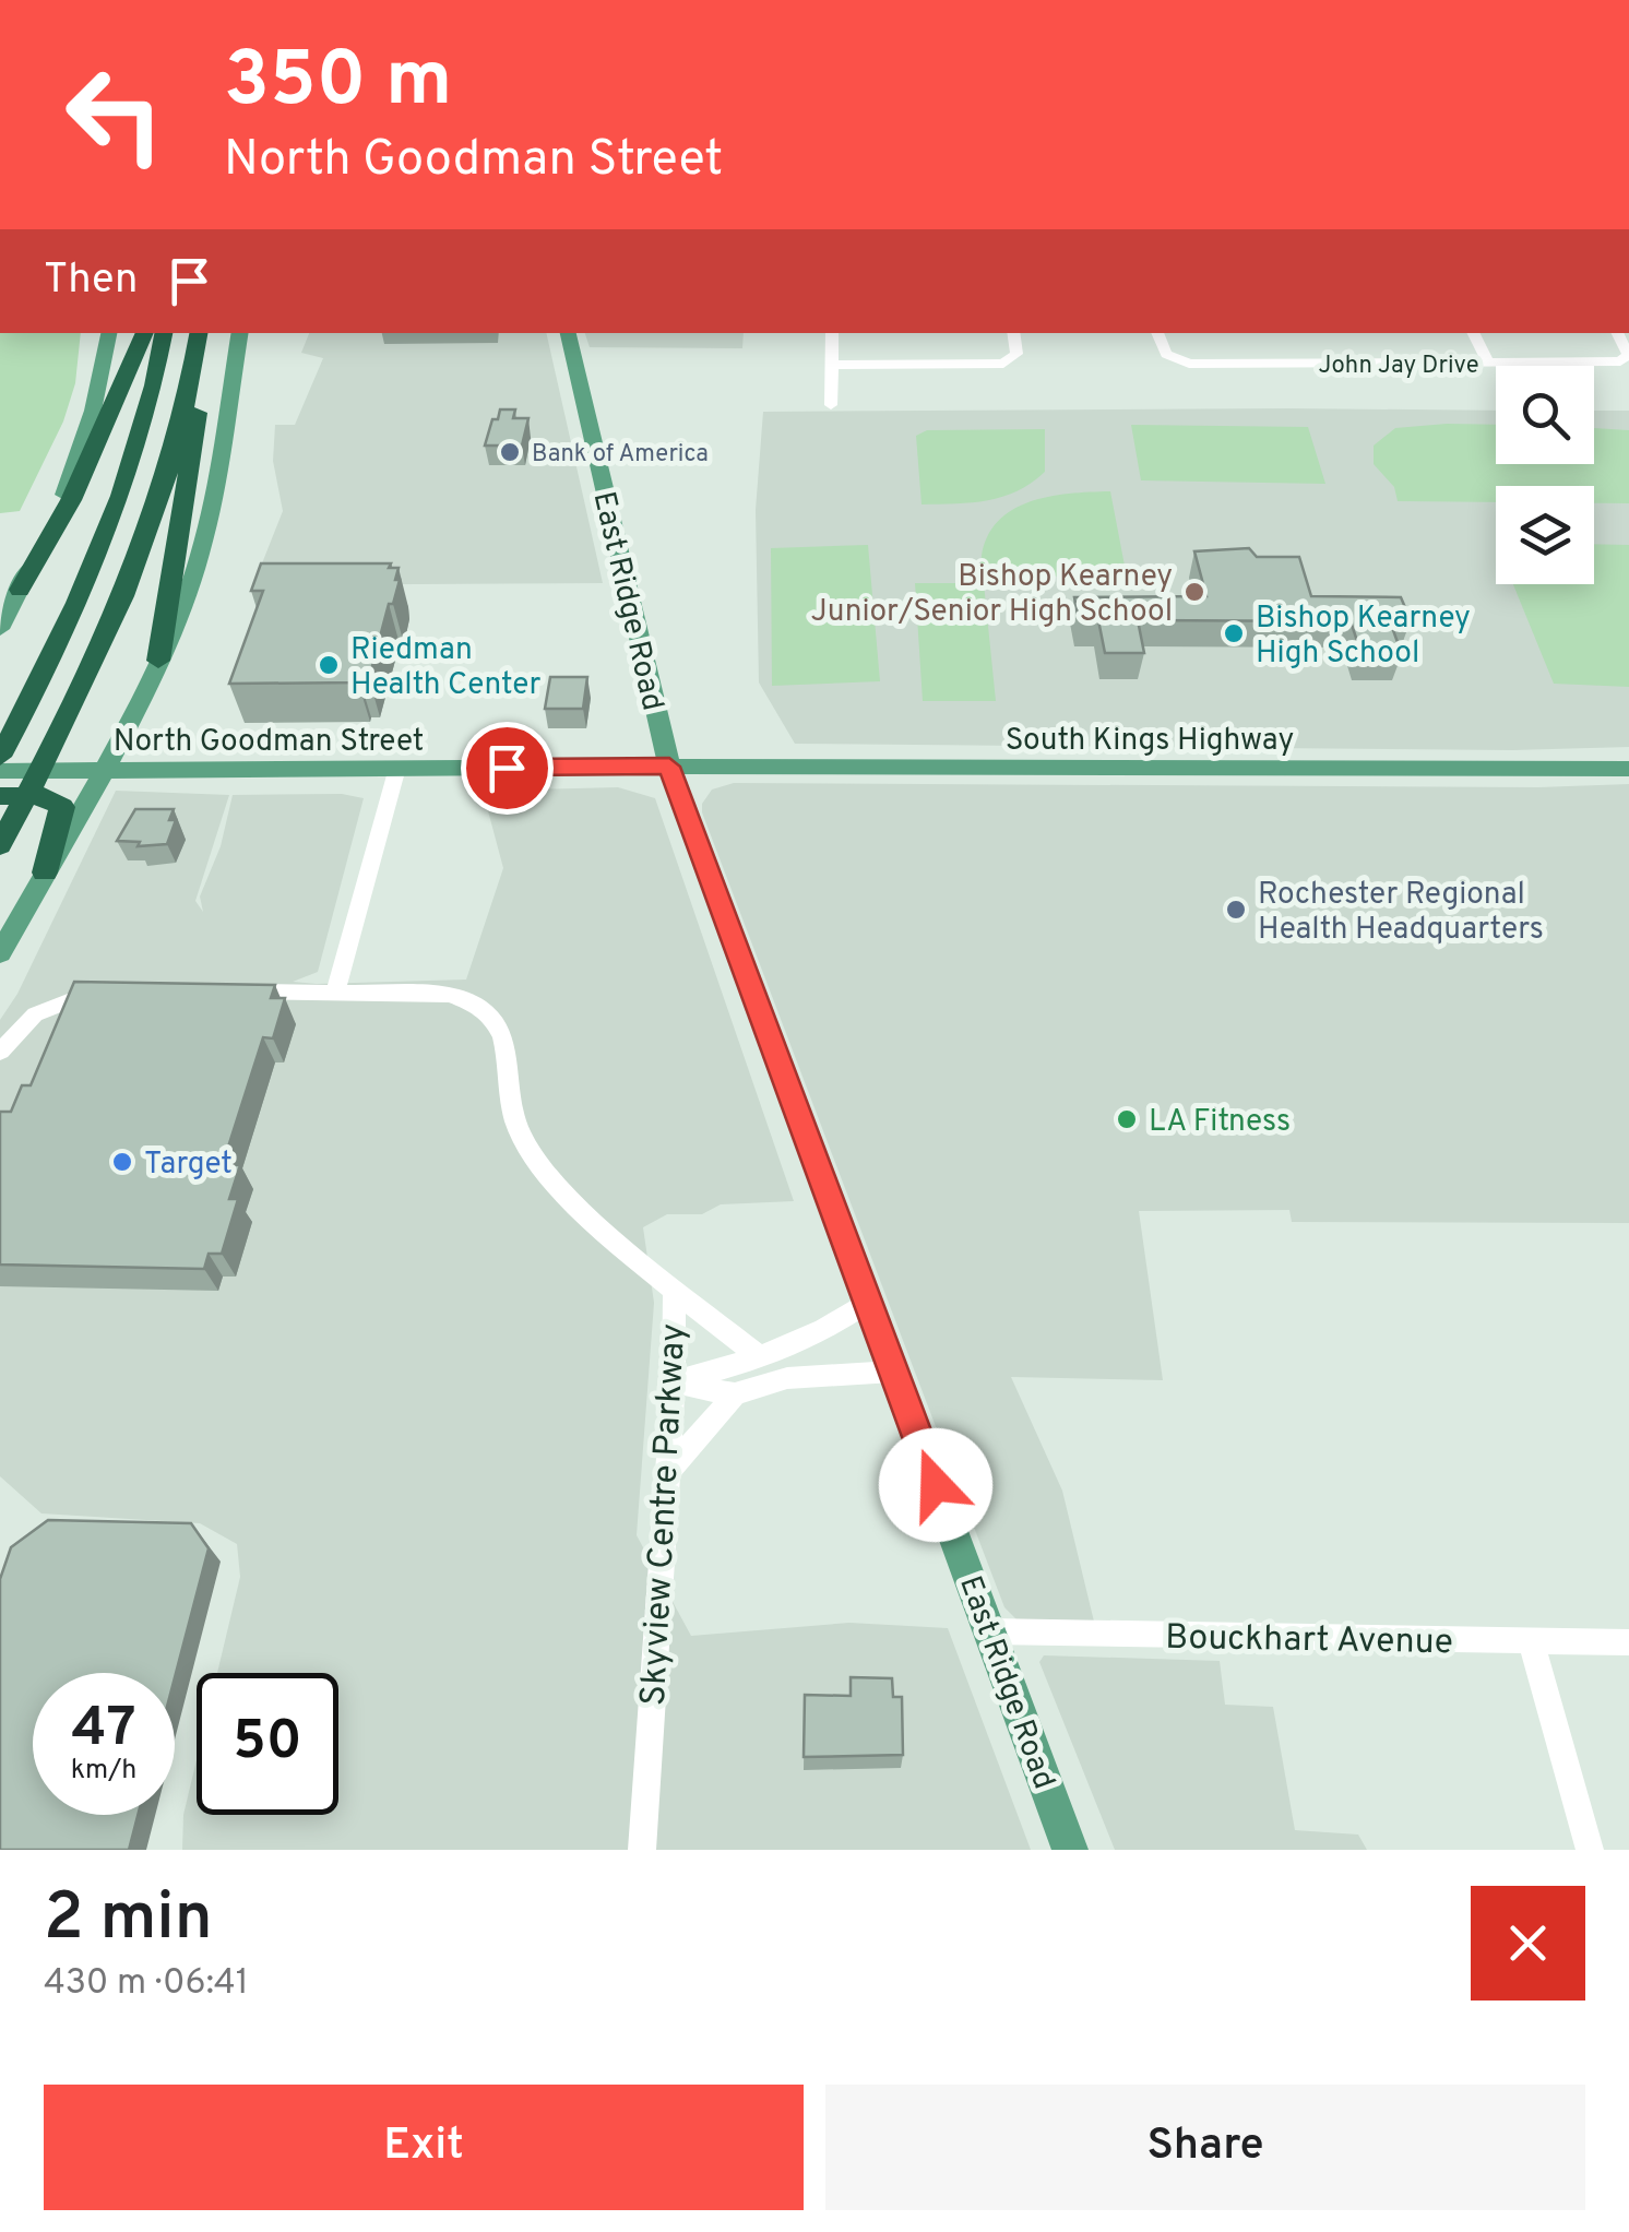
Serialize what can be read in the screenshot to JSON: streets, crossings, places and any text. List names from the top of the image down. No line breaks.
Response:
{"streets":{"main road":["East Ridge Road","South Kings Highway","North Goodman Street"],"street":["John Jay Drive","Skyview Centre Parkway","Bouckhart Avenue"]},"crossings":[["East Ridge Road","South Kings Highway"],["East Ridge Road","North Goodman Street"],["East Ridge Road","Bouckhart Avenue"],["South Kings Highway","North Goodman Street"]],"places":["Bank of America","Bishop Kearney Junior/Senior High School","Bishop Kearney High School","Riedman Health Center","Rochester Regional Health Headquarters","LA Fitness","Target"],"page":{"turn":["350 m","North Goodman Street"],"then":"Then","speed":"47 km/h","limit":"50","heading":["2 min","430 m · 06:41"],"buttons":["Exit","Share"]}}
